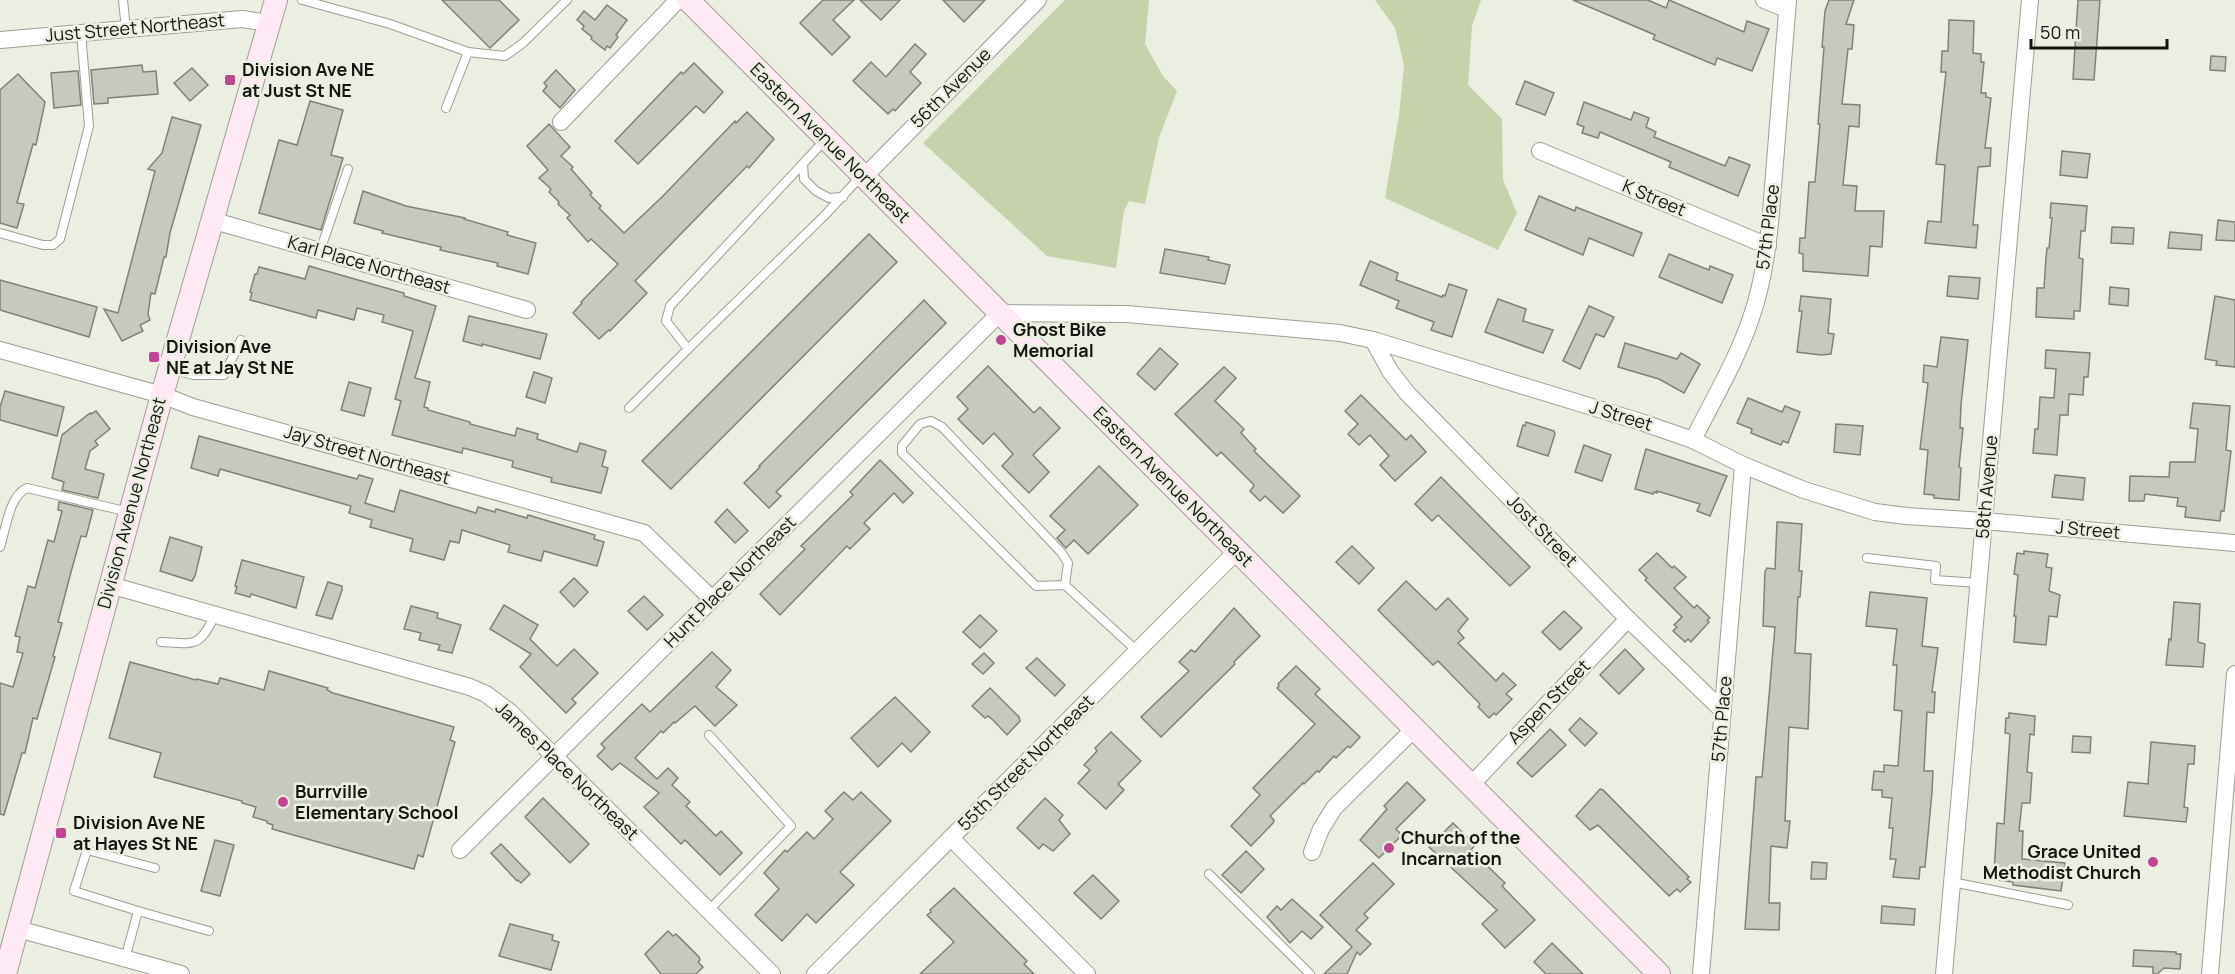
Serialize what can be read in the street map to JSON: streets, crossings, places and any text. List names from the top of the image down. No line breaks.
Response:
{"streets":{"main road":["Eastern Avenue Northeast","Division Avenue Northeast"],"street":["Just Street Northeast","56th Avenue","K Street","57th Place","Karl Place Northeast","J Street","Jay Street Northeast","58th Avenue","Jost Street","Hunt Place Northeast","Aspen Street","55th Street Northeast","James Place Northeast"]},"crossings":[["Just Street Northeast","Division Avenue Northeast"],["56th Avenue","Eastern Avenue Northeast"],["Eastern Avenue Northeast","J Street"],["Eastern Avenue Northeast","Hunt Place Northeast"],["Eastern Avenue Northeast","Aspen Street"],["Eastern Avenue Northeast","55th Street Northeast"],["K Street","57th Place"],["57th Place","J Street"],["57th Place","Jost Street"],["Karl Place Northeast","Division Avenue Northeast"],["J Street","58th Avenue"],["J Street","Jost Street"],["J Street","Hunt Place Northeast"],["Jay Street Northeast","Division Avenue Northeast"],["Jay Street Northeast","Hunt Place Northeast"],["Division Avenue Northeast","James Place Northeast"],["Jost Street","Aspen Street"],["Hunt Place Northeast","James Place Northeast"]],"places":{"transit":["Division Ave NE at Just St NE","Division Ave NE at Jay St NE","Division Ave NE at Hayes St NE"],"other":["Ghost Bike Memorial","Burrville Elementary School","Church of the Incarnation","Grace United Methodist Church"]},"scale_bar":"50 m"}
